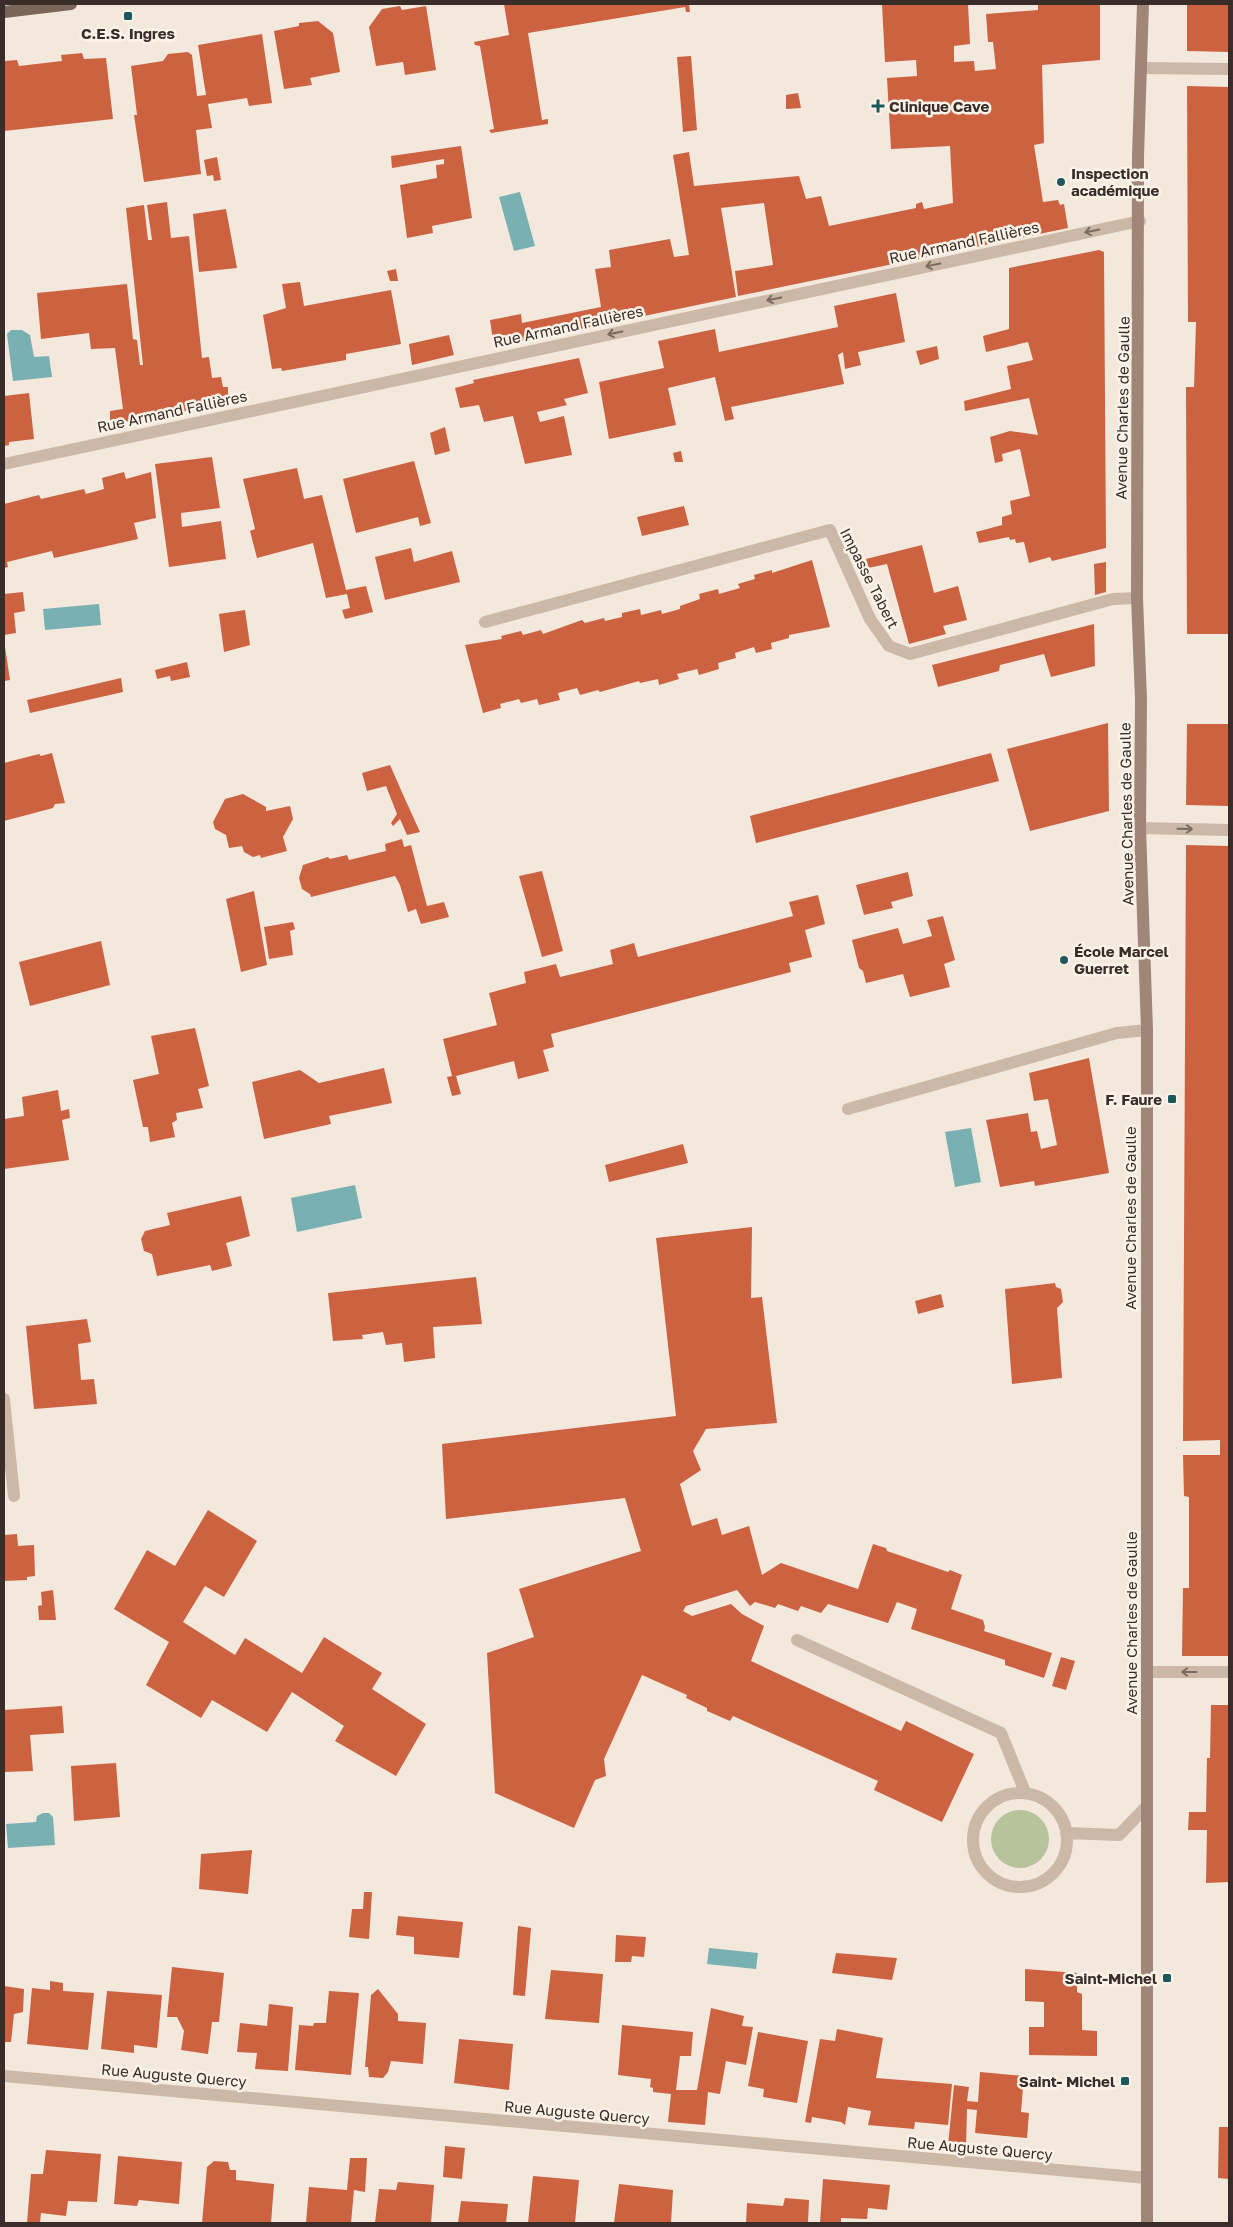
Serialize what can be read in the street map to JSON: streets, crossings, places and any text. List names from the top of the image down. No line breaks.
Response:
{"streets":{"street":["Rue Armand Fallières","Avenue Charles de Gaulle","Impasse Tabert","Rue Auguste Quercy"]},"crossings":[["Rue Armand Fallières","Avenue Charles de Gaulle"],["Avenue Charles de Gaulle","Impasse Tabert"],["Avenue Charles de Gaulle","Rue Auguste Quercy"]],"one_way":["Rue Armand Fallières"],"places":{"transit":["C.E.S. Ingres","F. Faure","Saint-Michel","Saint- Michel"],"health":["Clinique Cave"],"other":["Inspection académique","École Marcel Guerret"]}}
